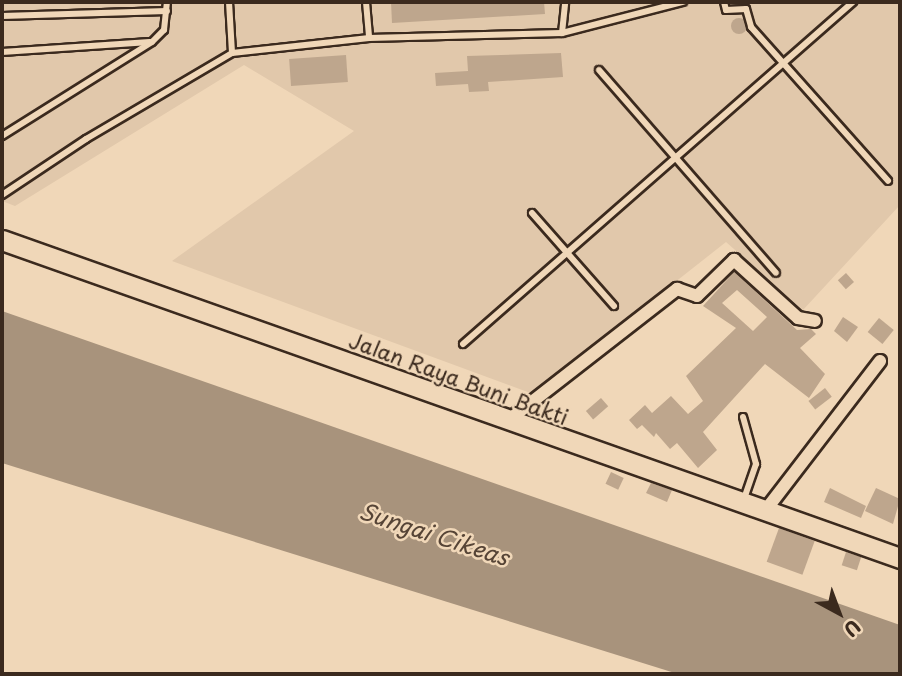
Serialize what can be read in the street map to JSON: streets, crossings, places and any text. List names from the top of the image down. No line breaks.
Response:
{"streets":{"main road":["Jalan Raya Buni Bakti"]},"water":["Sungai Cikeas"],"north":"bottom right"}
